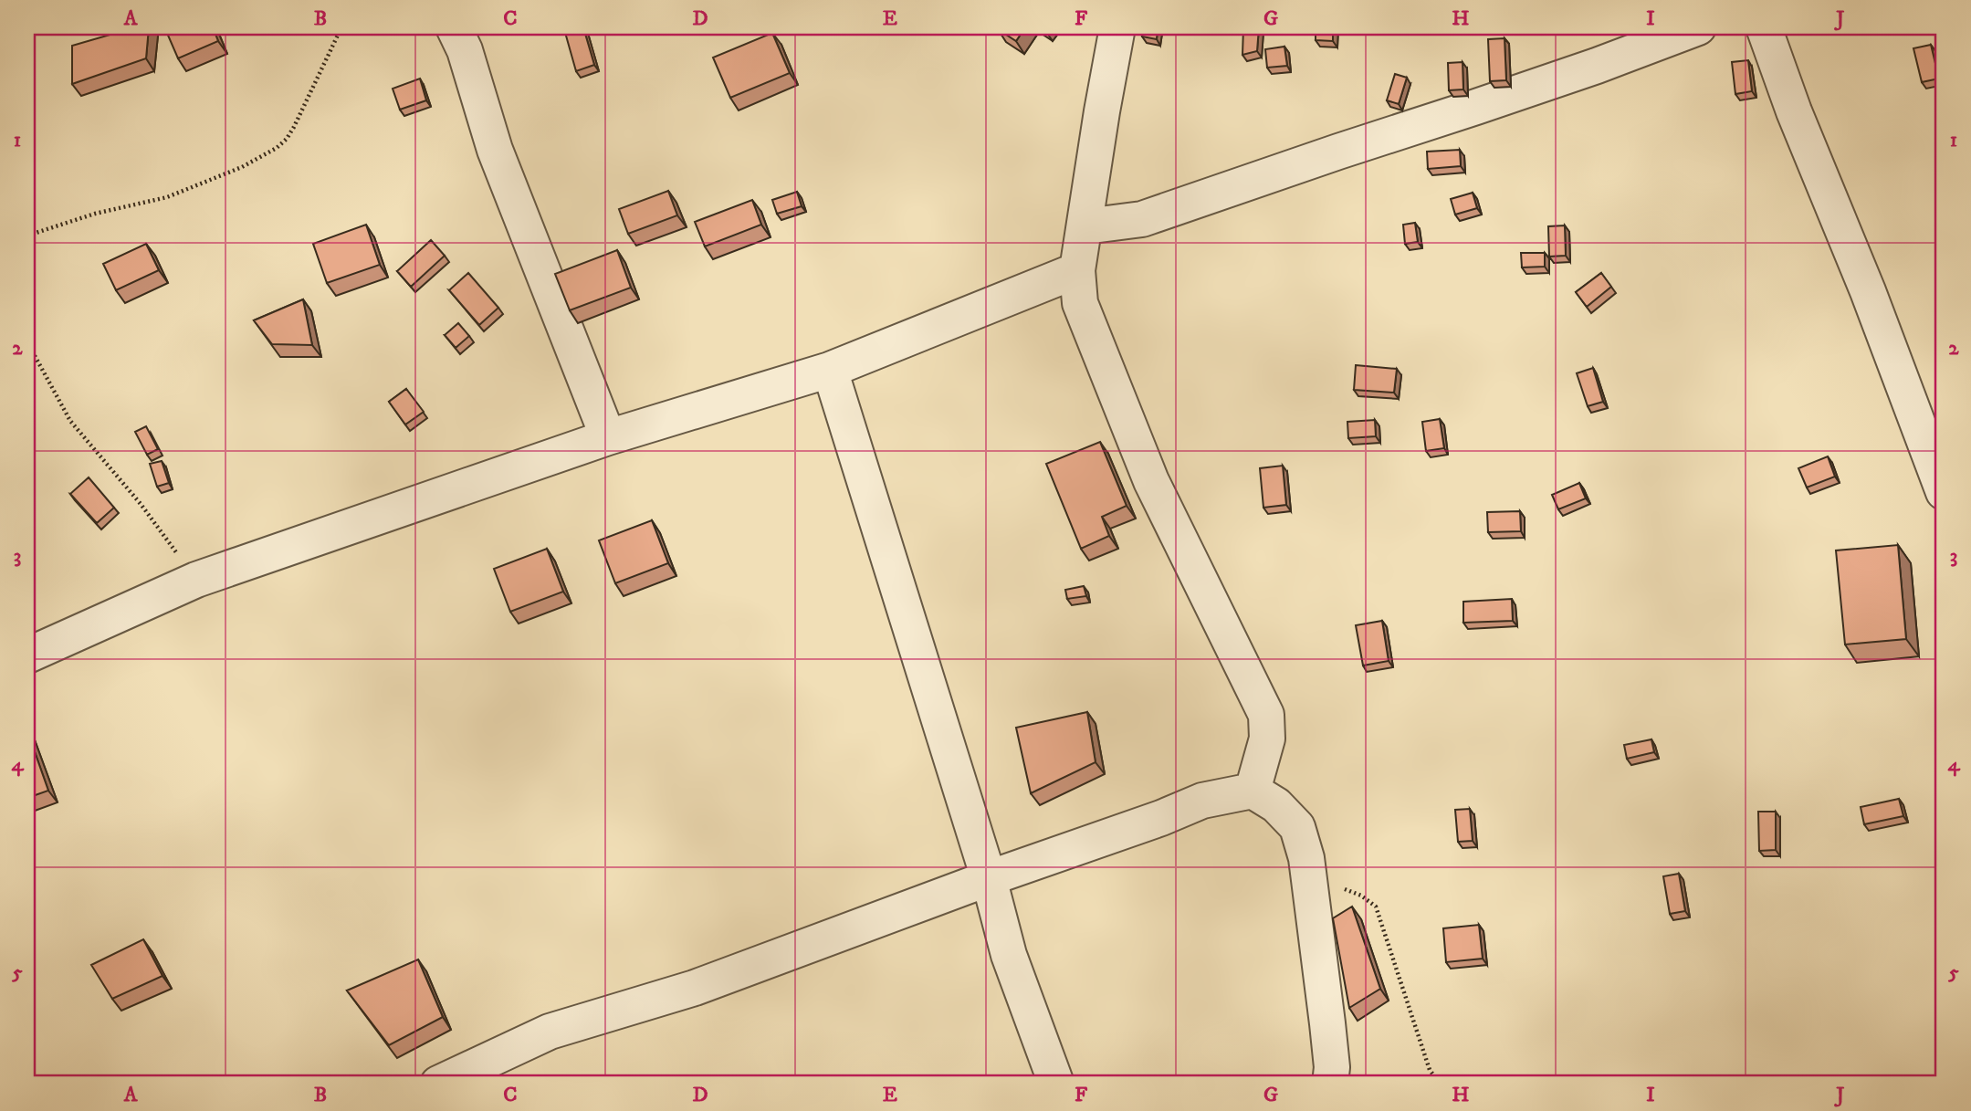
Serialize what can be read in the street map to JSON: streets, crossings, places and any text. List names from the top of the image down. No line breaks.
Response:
{"grid":{"columns":["A","B","C","D","E","F","G","H","I","J"],"rows":["1","2","3","4","5"]}}
